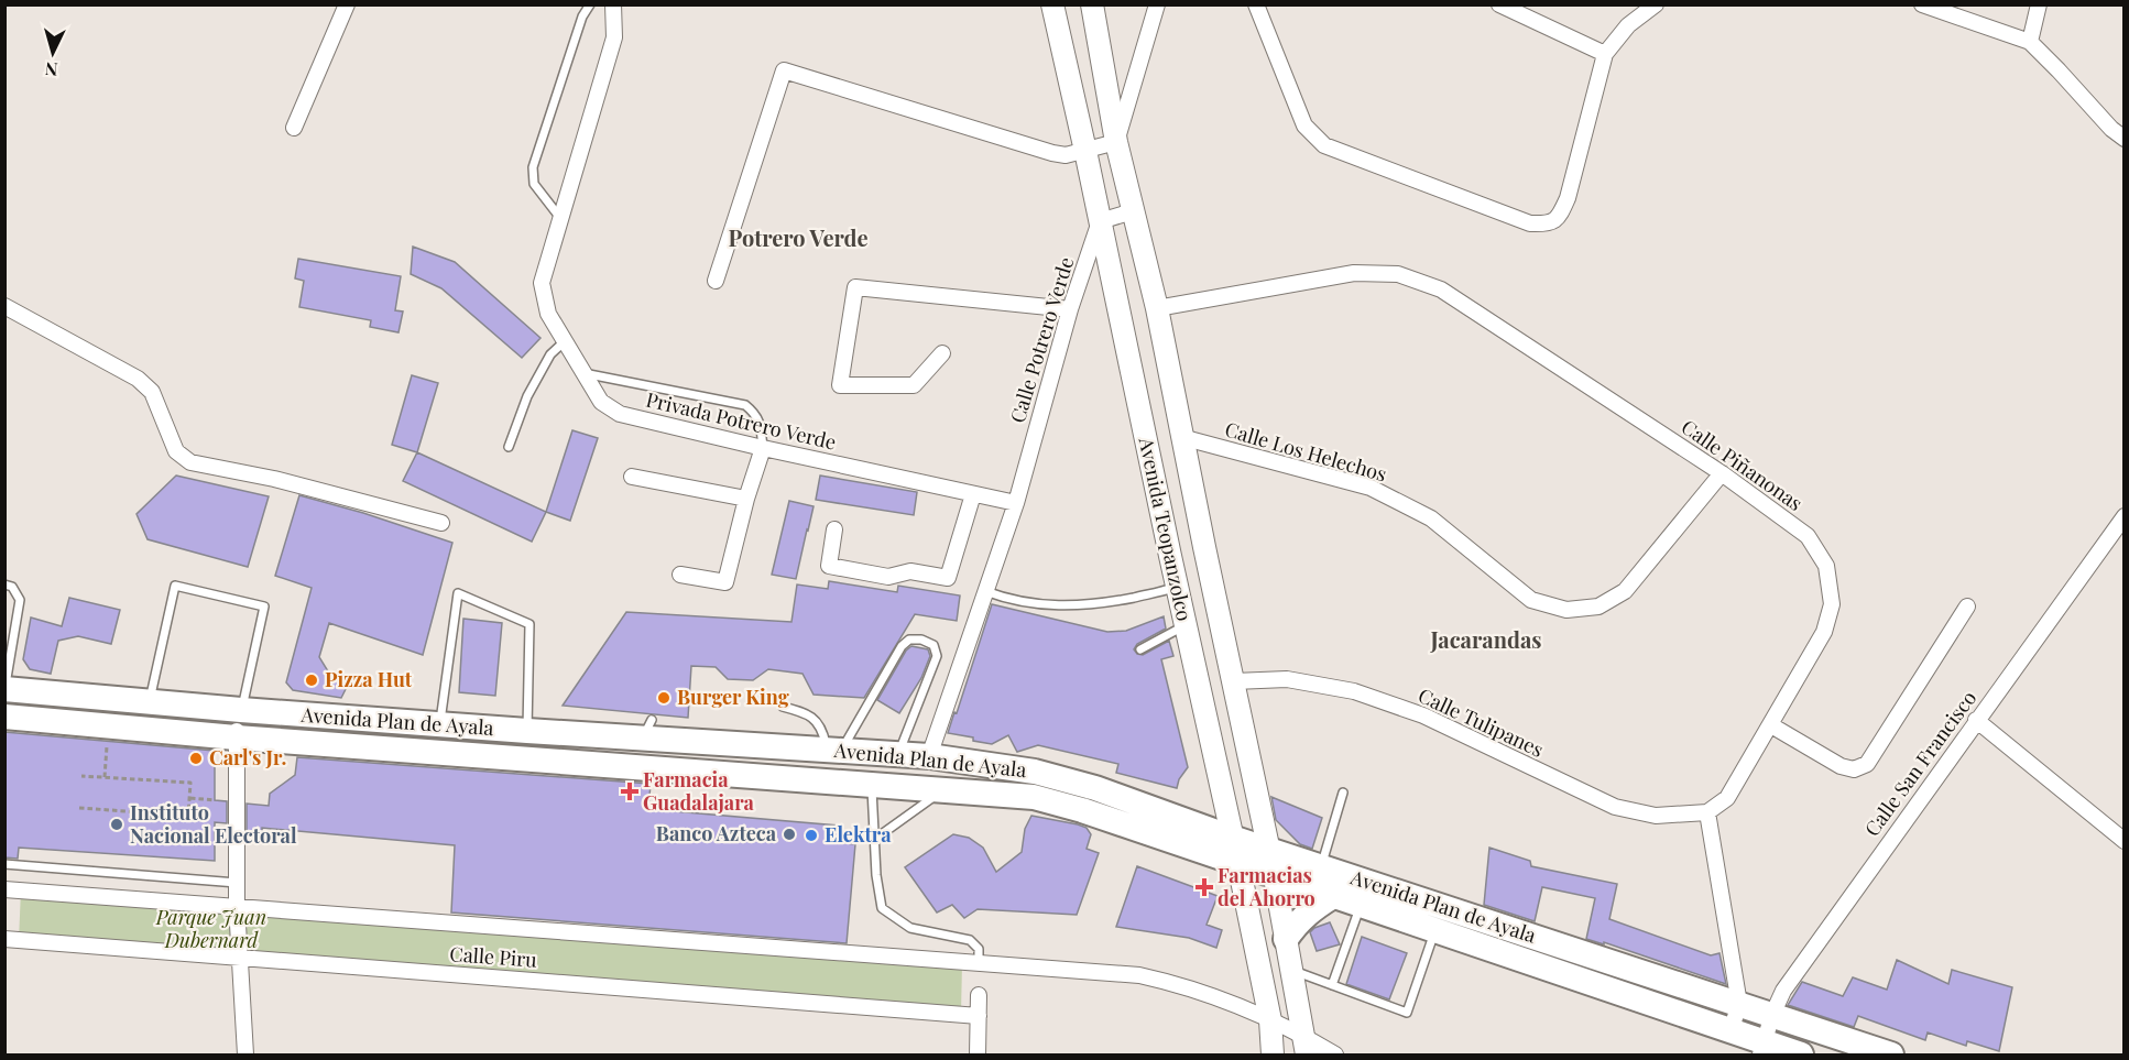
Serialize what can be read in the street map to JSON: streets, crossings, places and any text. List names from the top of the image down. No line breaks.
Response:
{"streets":{"main road":["Avenida Teopanzolco","Avenida Plan de Ayala"],"street":["Calle Potrero Verde","Privada Potrero Verde","Calle Los Helechos","Calle Piñanonas","Calle Tulipanes","Calle San Francisco","Calle Piru"]},"crossings":[["Calle Potrero Verde","Avenida Teopanzolco"],["Calle Potrero Verde","Avenida Plan de Ayala"],["Calle Los Helechos","Calle Piñanonas"],["Calle Los Helechos","Avenida Teopanzolco"],["Calle Piñanonas","Avenida Teopanzolco"],["Calle Piñanonas","Calle Tulipanes"],["Avenida Teopanzolco","Avenida Plan de Ayala"],["Avenida Teopanzolco","Calle Tulipanes"],["Avenida Plan de Ayala","Calle San Francisco"]],"districts":["Potrero Verde","Jacarandas"],"parks":["Parque Juan Dubernard"],"places":{"other":["Pizza Hut","Burger King","Carl's Jr.","Instituto Nacional Electoral","Banco Azteca","Elektra"],"health":["Farmacia Guadalajara","Farmacias del Ahorro"]},"north":"bottom"}
